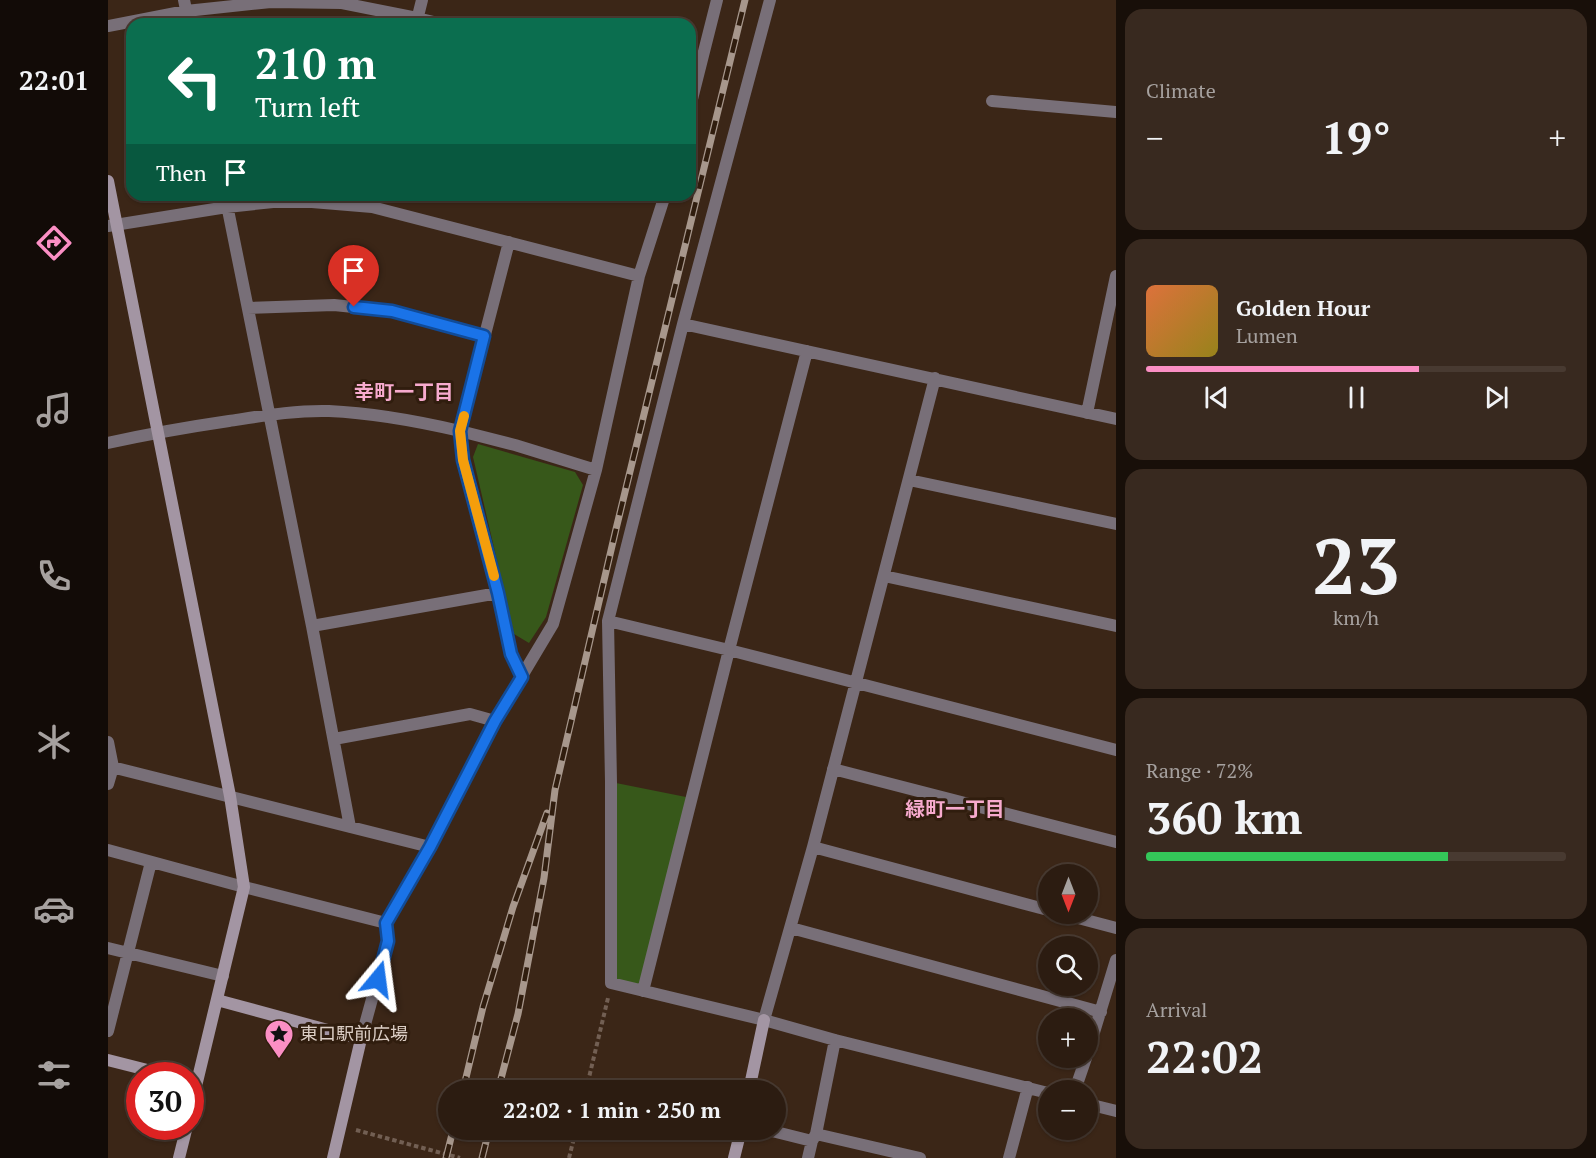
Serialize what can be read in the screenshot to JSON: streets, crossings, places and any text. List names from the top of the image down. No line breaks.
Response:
{"districts":["幸町一丁目","緑町一丁目"],"places":{"place":["東口駅前広場"]},"north":"bottom","page":{"tabs":"22:01","tile":["Climate",["23","km/h"],["Range · 72%","360 km"],["Arrival","22:02"]],"turn":["210 m","Turn left"],"heat":["−","19°","+"],"then":"Then","song":["Golden Hour","Lumen"],"map_buttons":["+","−"],"limit":"30","trip":"22:02 · 1 min · 250 m"}}
